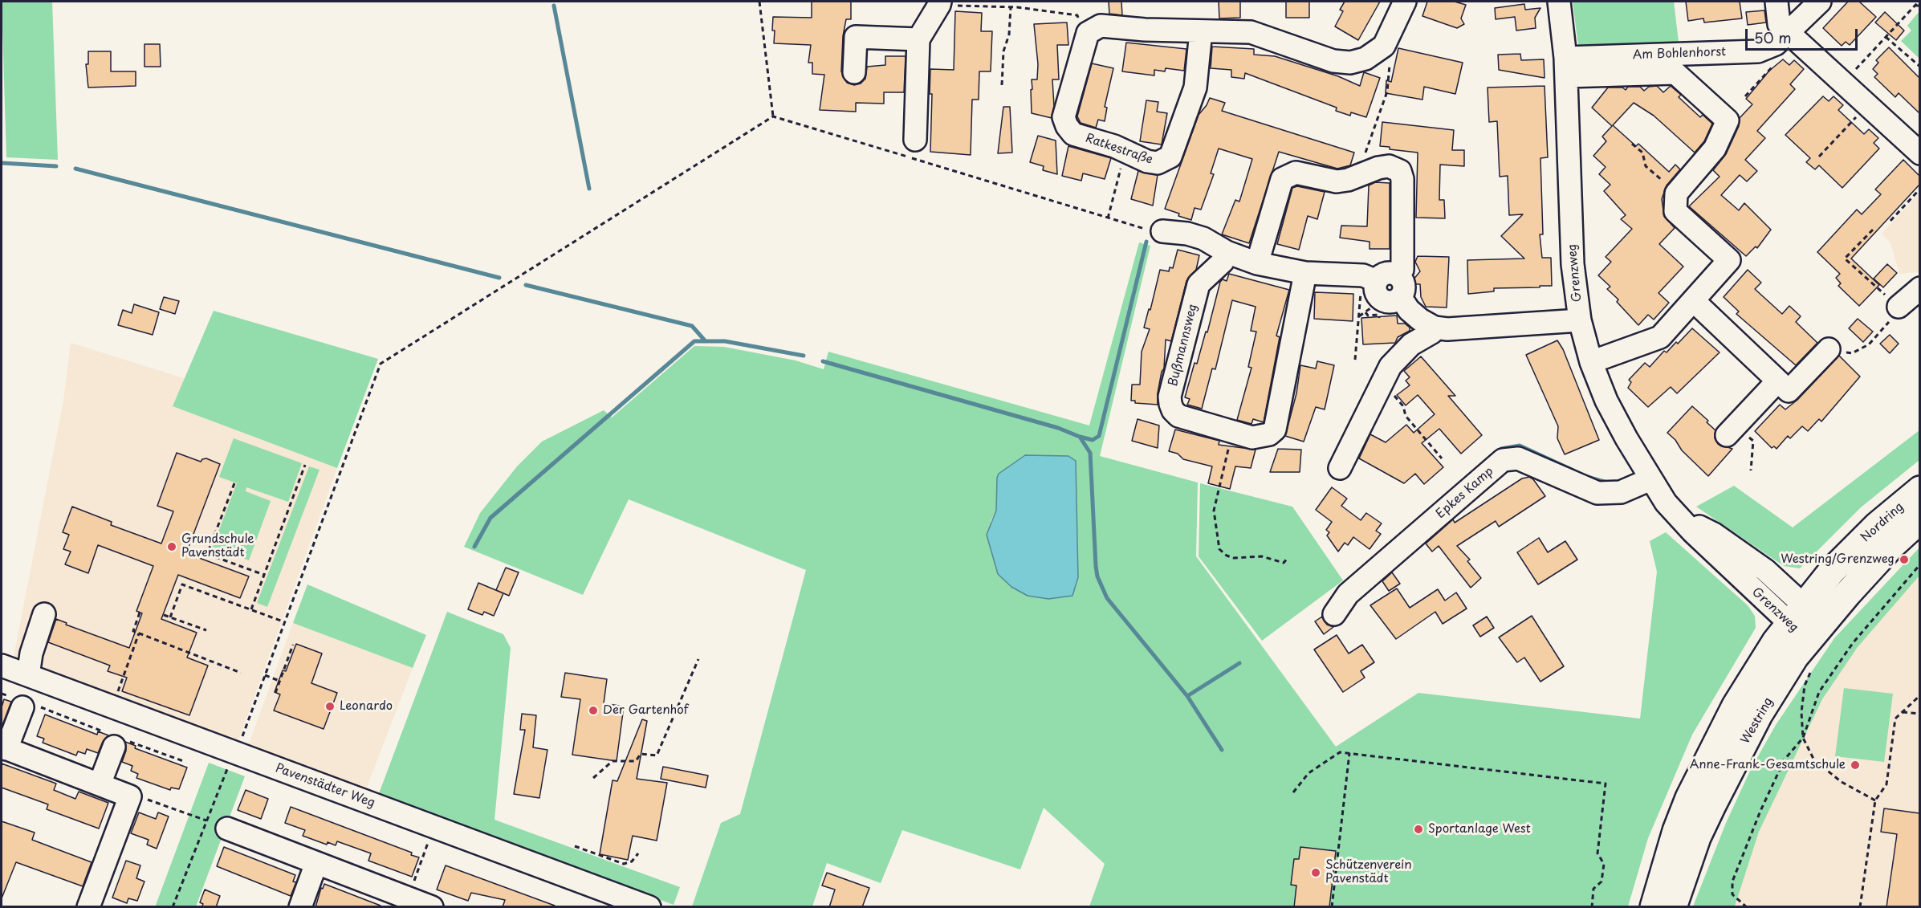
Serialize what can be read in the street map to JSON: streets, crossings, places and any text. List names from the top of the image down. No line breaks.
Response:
{"streets":{"main road":["Nordring","Westring"],"street":["Am Bohlenhorst","Ratkestraße","Grenzweg","Bußmannsweg","Epkes Kamp","Pavenstädter Weg"]},"crossings":[["Am Bohlenhorst","Grenzweg"],["Grenzweg","Epkes Kamp"],["Grenzweg","Nordring"],["Grenzweg","Westring"],["Nordring","Westring"]],"places":["Grundschule Pavenstädt","Westring/Grenzweg","Leonardo","Der Gartenhof","Anne-Frank-Gesamtschule","Sportanlage West","Schützenverein Pavenstädt"],"scale_bar":"50 m"}
